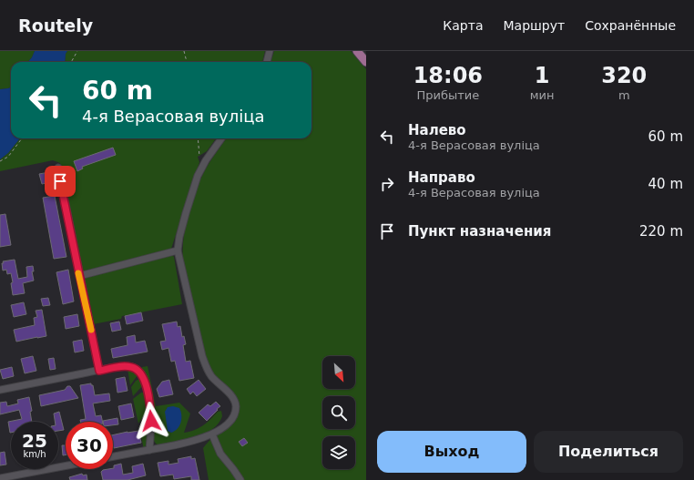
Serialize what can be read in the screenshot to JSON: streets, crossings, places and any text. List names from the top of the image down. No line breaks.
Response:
{"north":"bottom right","page":{"header":"Routely","nav":["Карта","Маршрут","Сохранённые"],"eta":["18:06","Прибытие","1","мин","320","m"],"turn":["60 m","4-я Верасовая вуліца"],"list":[{"name":"Налево","note":"4-я Верасовая вуліца","value":"60 m"},{"name":"Направо","note":"4-я Верасовая вуліца","value":"40 m"},{"name":"Пункт назначения","value":"220 m"}],"speed":"25 km/h","limit":"30","buttons":["Выход","Поделиться"]}}
